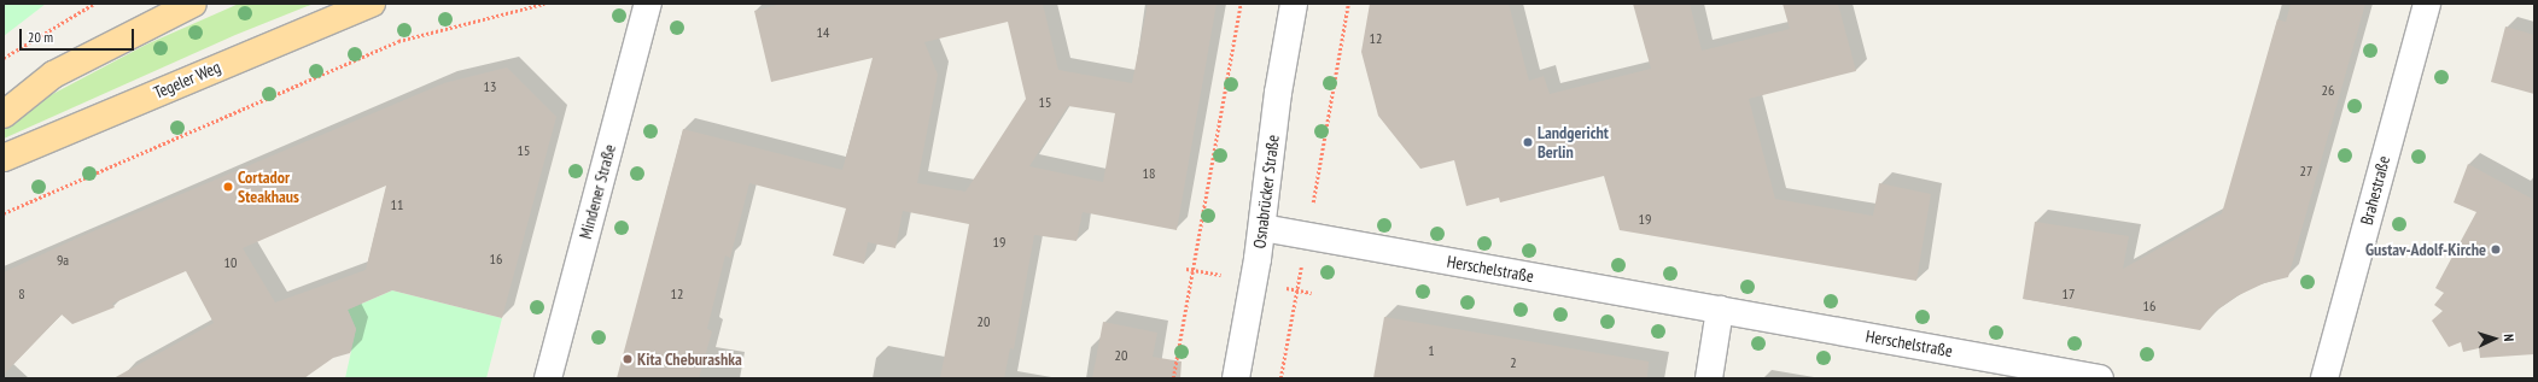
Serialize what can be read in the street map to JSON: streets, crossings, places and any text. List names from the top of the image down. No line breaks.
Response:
{"streets":{"main road":["Tegeler Weg"],"street":["Brahestraße","Mindener Straße","Osnabrücker Straße","Herschelstraße"]},"crossings":[["Osnabrücker Straße","Herschelstraße"]],"places":["Landgericht Berlin","Cortador Steakhaus","Gustav-Adolf-Kirche","Kita Cheburashka"],"house_numbers":["14","12","13","26","15","15","27","18","11","19","19","16","9a","10","8","12","17","16","20","1","20","2"],"scale_bar":"20 m","north":"right"}
